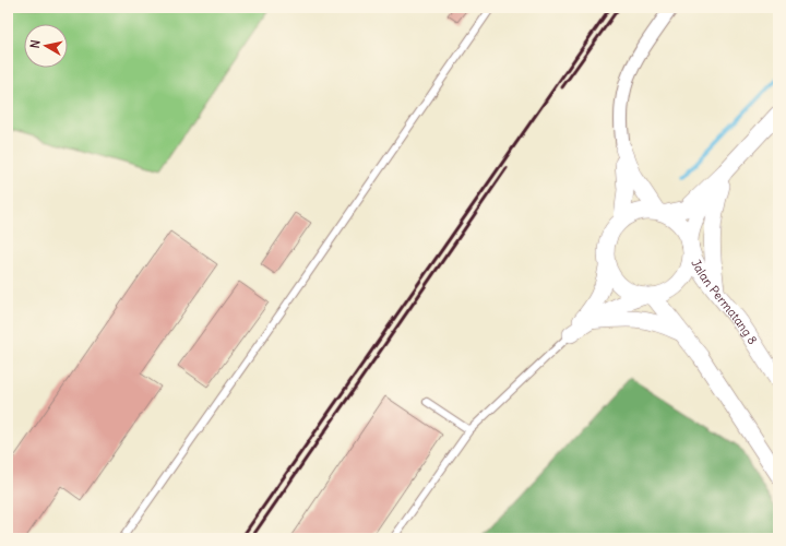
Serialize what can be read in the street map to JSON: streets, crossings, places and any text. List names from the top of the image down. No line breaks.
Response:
{"streets":{"street":["Jalan Permatang 8"]},"north":"left"}
